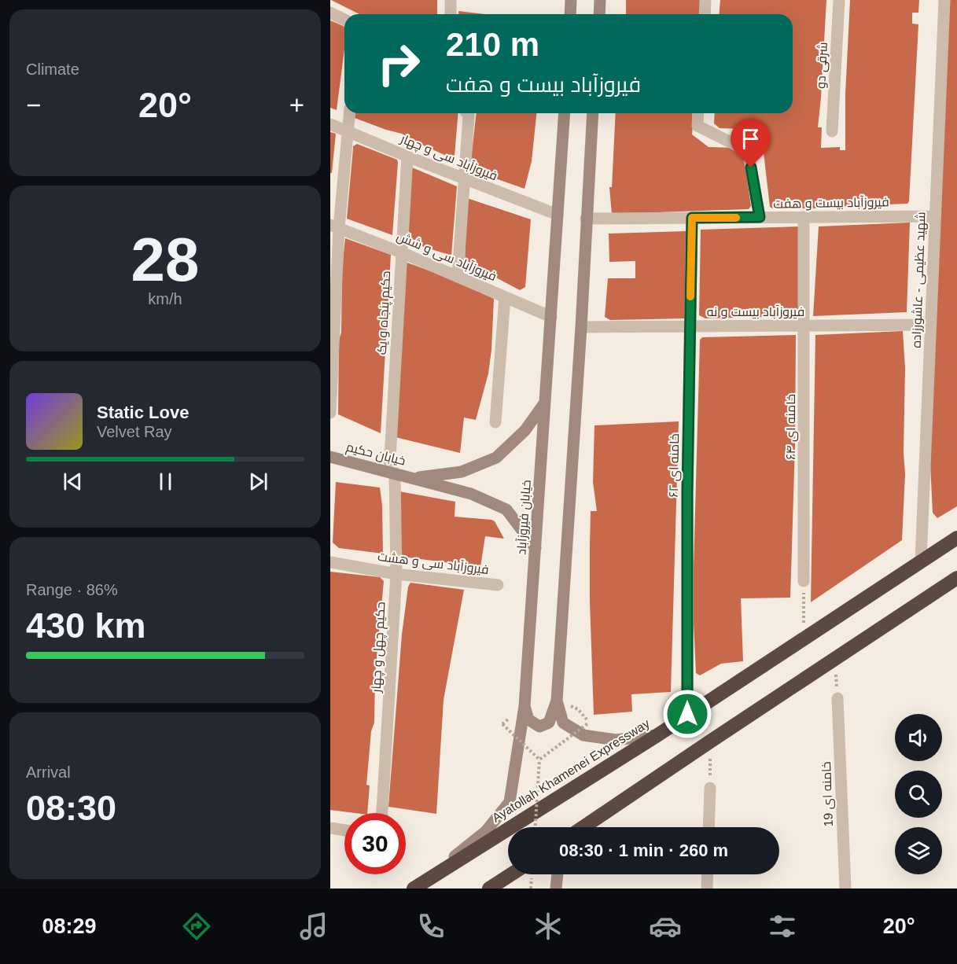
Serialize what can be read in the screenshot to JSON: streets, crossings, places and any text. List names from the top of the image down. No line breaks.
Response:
{"streets":{"highway":["Ayatollah Khamenei Expressway"],"main road":["خیابان حکیم","خیابان فیروزآباد"],"street":["شرقی دو","فیروزآباد سی و چهار","فیروزآباد بیست و هفت","فیروزآباد سی و شش","شهید عظیمی - عاشورزاده","فیروزآباد بیست و نه","حکیم پنجاه و یک","خامنه ای ۶۴","خامنه ای ۶۲","فیروزآباد سی و هشت","حکیم چهل و چهار","خامنه ای 19"]},"crossings":[["فیروزآباد سی و چهار","حکیم پنجاه و یک"],["فیروزآباد سی و چهار","خیابان فیروزآباد"],["فیروزآباد بیست و هفت","شهید عظیمی - عاشورزاده"],["فیروزآباد بیست و هفت","خامنه ای ۶۴"],["فیروزآباد بیست و هفت","خامنه ای ۶۲"],["فیروزآباد سی و شش","حکیم پنجاه و یک"],["فیروزآباد سی و شش","خیابان فیروزآباد"],["شهید عظیمی - عاشورزاده","فیروزآباد بیست و نه"],["شهید عظیمی - عاشورزاده","Ayatollah Khamenei Expressway"],["فیروزآباد بیست و نه","خامنه ای ۶۴"],["فیروزآباد بیست و نه","خامنه ای ۶۲"],["حکیم پنجاه و یک","خیابان حکیم"],["حکیم پنجاه و یک","حکیم چهل و چهار"],["خیابان حکیم","خیابان فیروزآباد"],["خیابان حکیم","حکیم چهل و چهار"],["خامنه ای ۶۲","Ayatollah Khamenei Expressway"],["خیابان فیروزآباد","Ayatollah Khamenei Expressway"],["فیروزآباد سی و هشت","حکیم چهل و چهار"]],"page":{"tile":["Climate",["28","km/h"],["Range · 86%","430 km"],["Arrival","08:30"]],"turn":["210 m","فیروزآباد بیست و هفت"],"heat":["−","20°","+"],"song":["Static Love","Velvet Ray"],"limit":"30","trip":"08:30 · 1 min · 260 m","tabs":["08:29","20°"]}}
